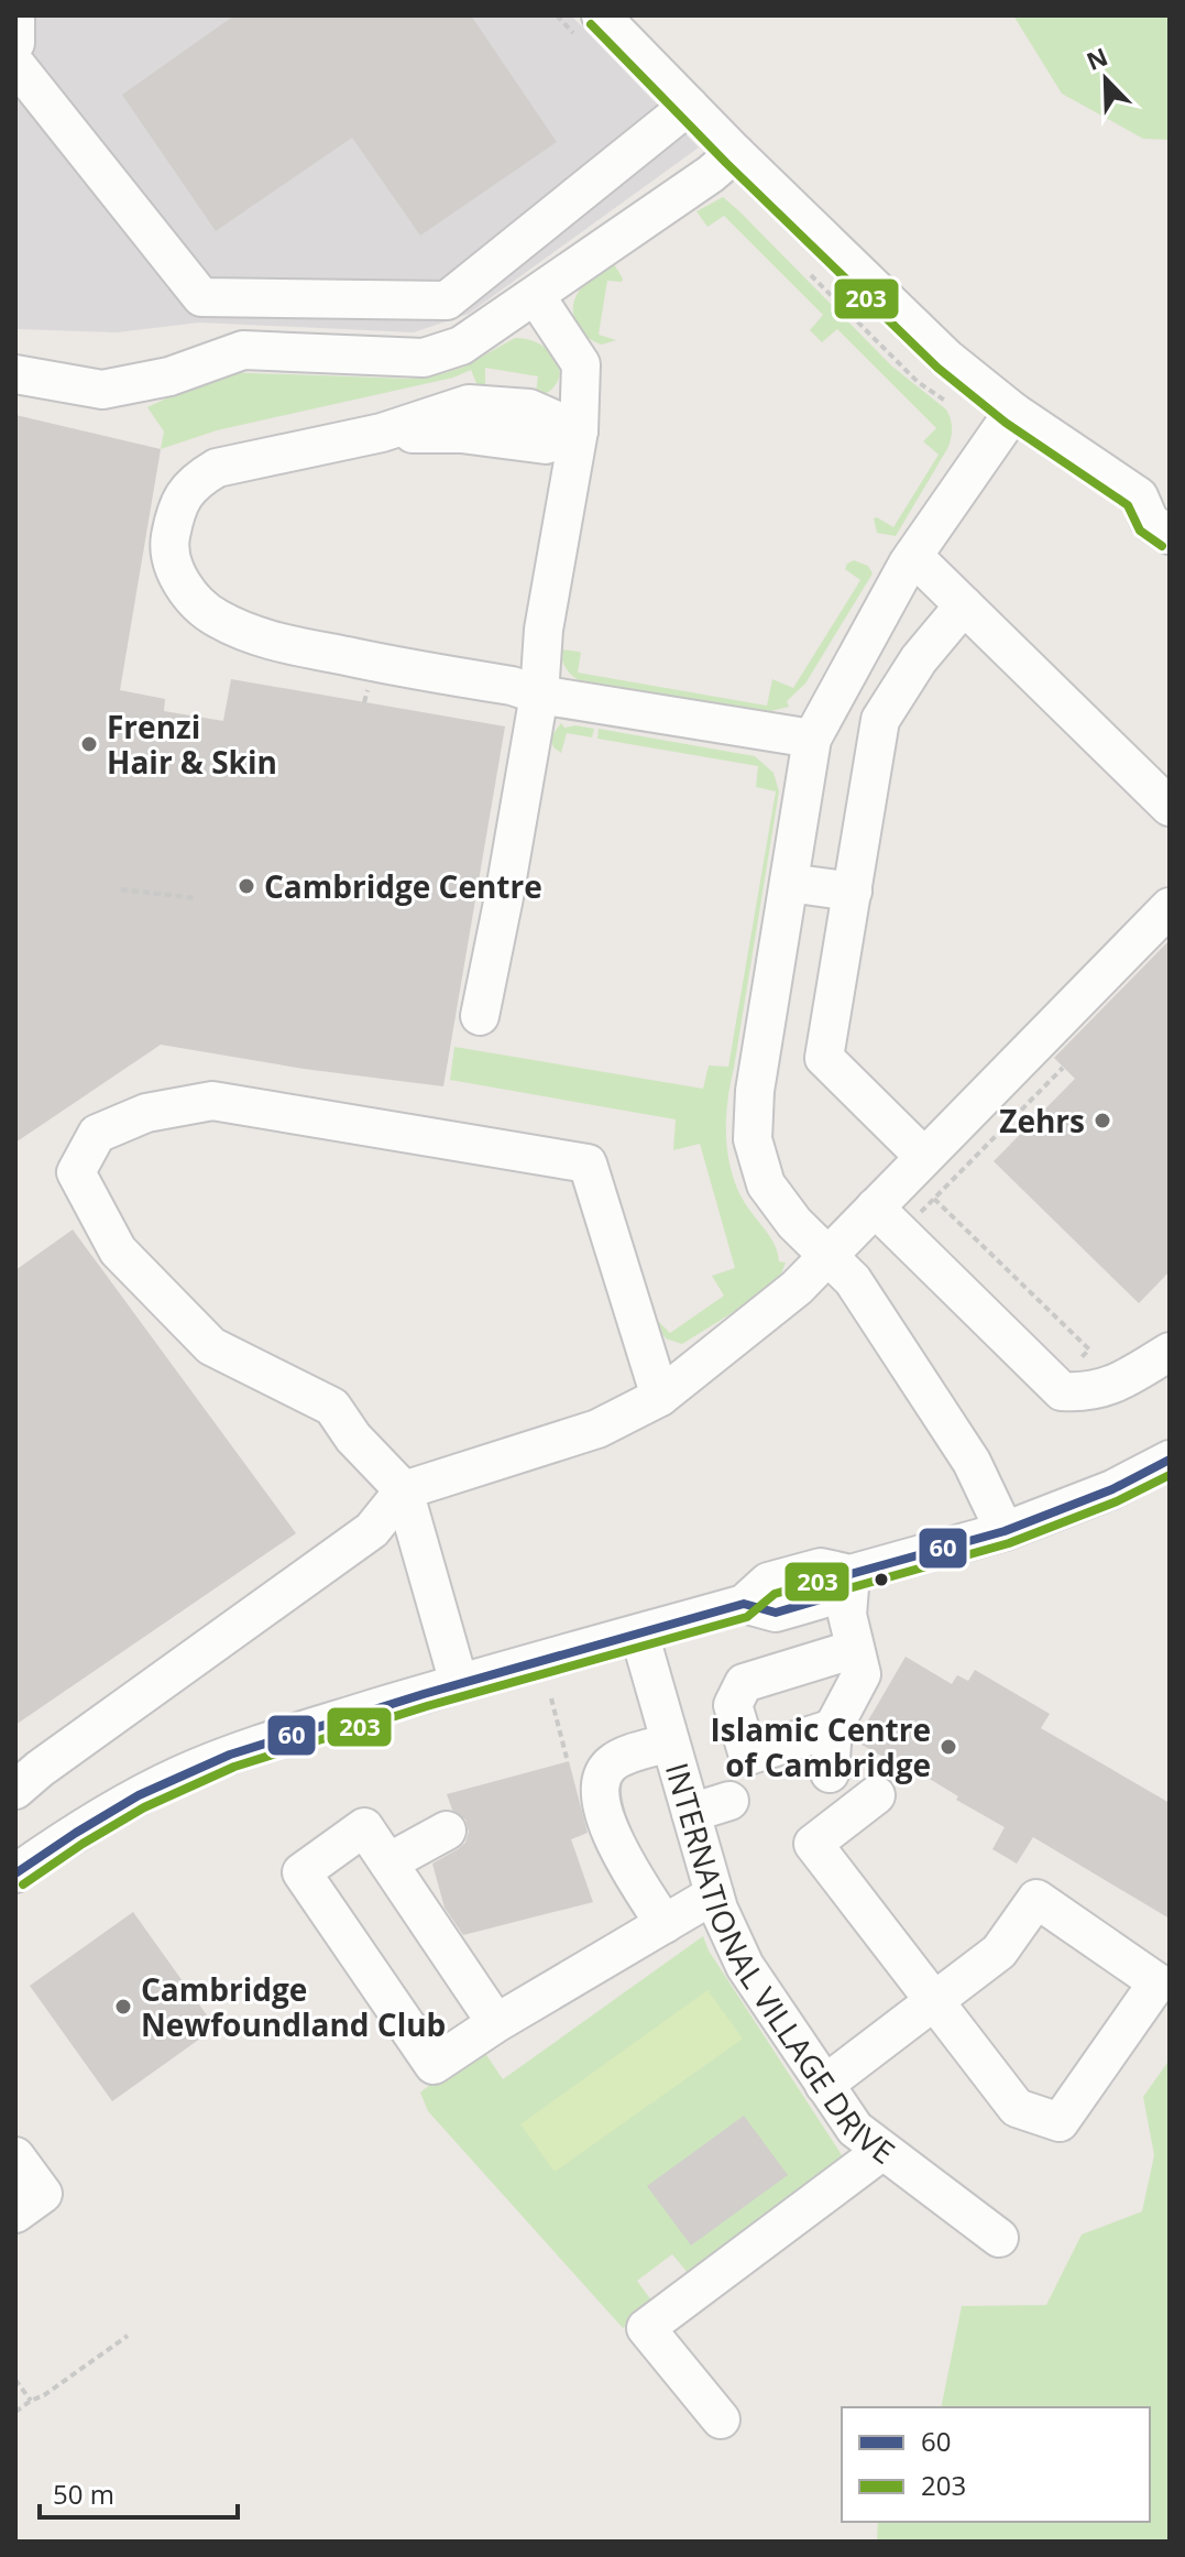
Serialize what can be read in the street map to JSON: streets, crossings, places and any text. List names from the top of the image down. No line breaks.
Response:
{"streets":{"street":["INTERNATIONAL VILLAGE DRIVE"]},"places":["Frenzi Hair & Skin","Cambridge Centre","Zehrs","Islamic Centre of Cambridge","Cambridge Newfoundland Club"],"lines":["transit line 203","transit line 60"],"legend":["60","203"],"scale_bar":"50 m","north":"top left"}
